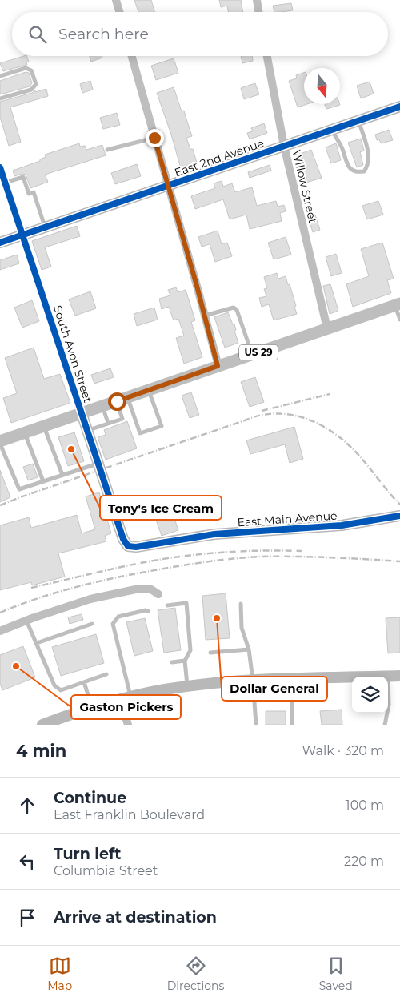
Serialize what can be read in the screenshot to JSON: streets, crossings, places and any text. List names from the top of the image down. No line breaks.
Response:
{"streets":{"main road":["US 29"],"street":["East 2nd Avenue","Willow Street","South Avon Street","East Main Avenue"]},"crossings":[["East 2nd Avenue","Willow Street"],["East 2nd Avenue","South Avon Street"],["Willow Street","US 29"],["US 29","South Avon Street"],["South Avon Street","East Main Avenue"]],"places":["Tony's Ice Cream","Dollar General","Gaston Pickers"],"north":"bottom","page":{"search":"Search here","heading":["4 min","Walk · 320 m"],"list":[["Continue","East Franklin Boulevard","100 m"],["Turn left","Columbia Street","220 m"],"Arrive at destination"],"nav":["Map","Directions","Saved"]}}
